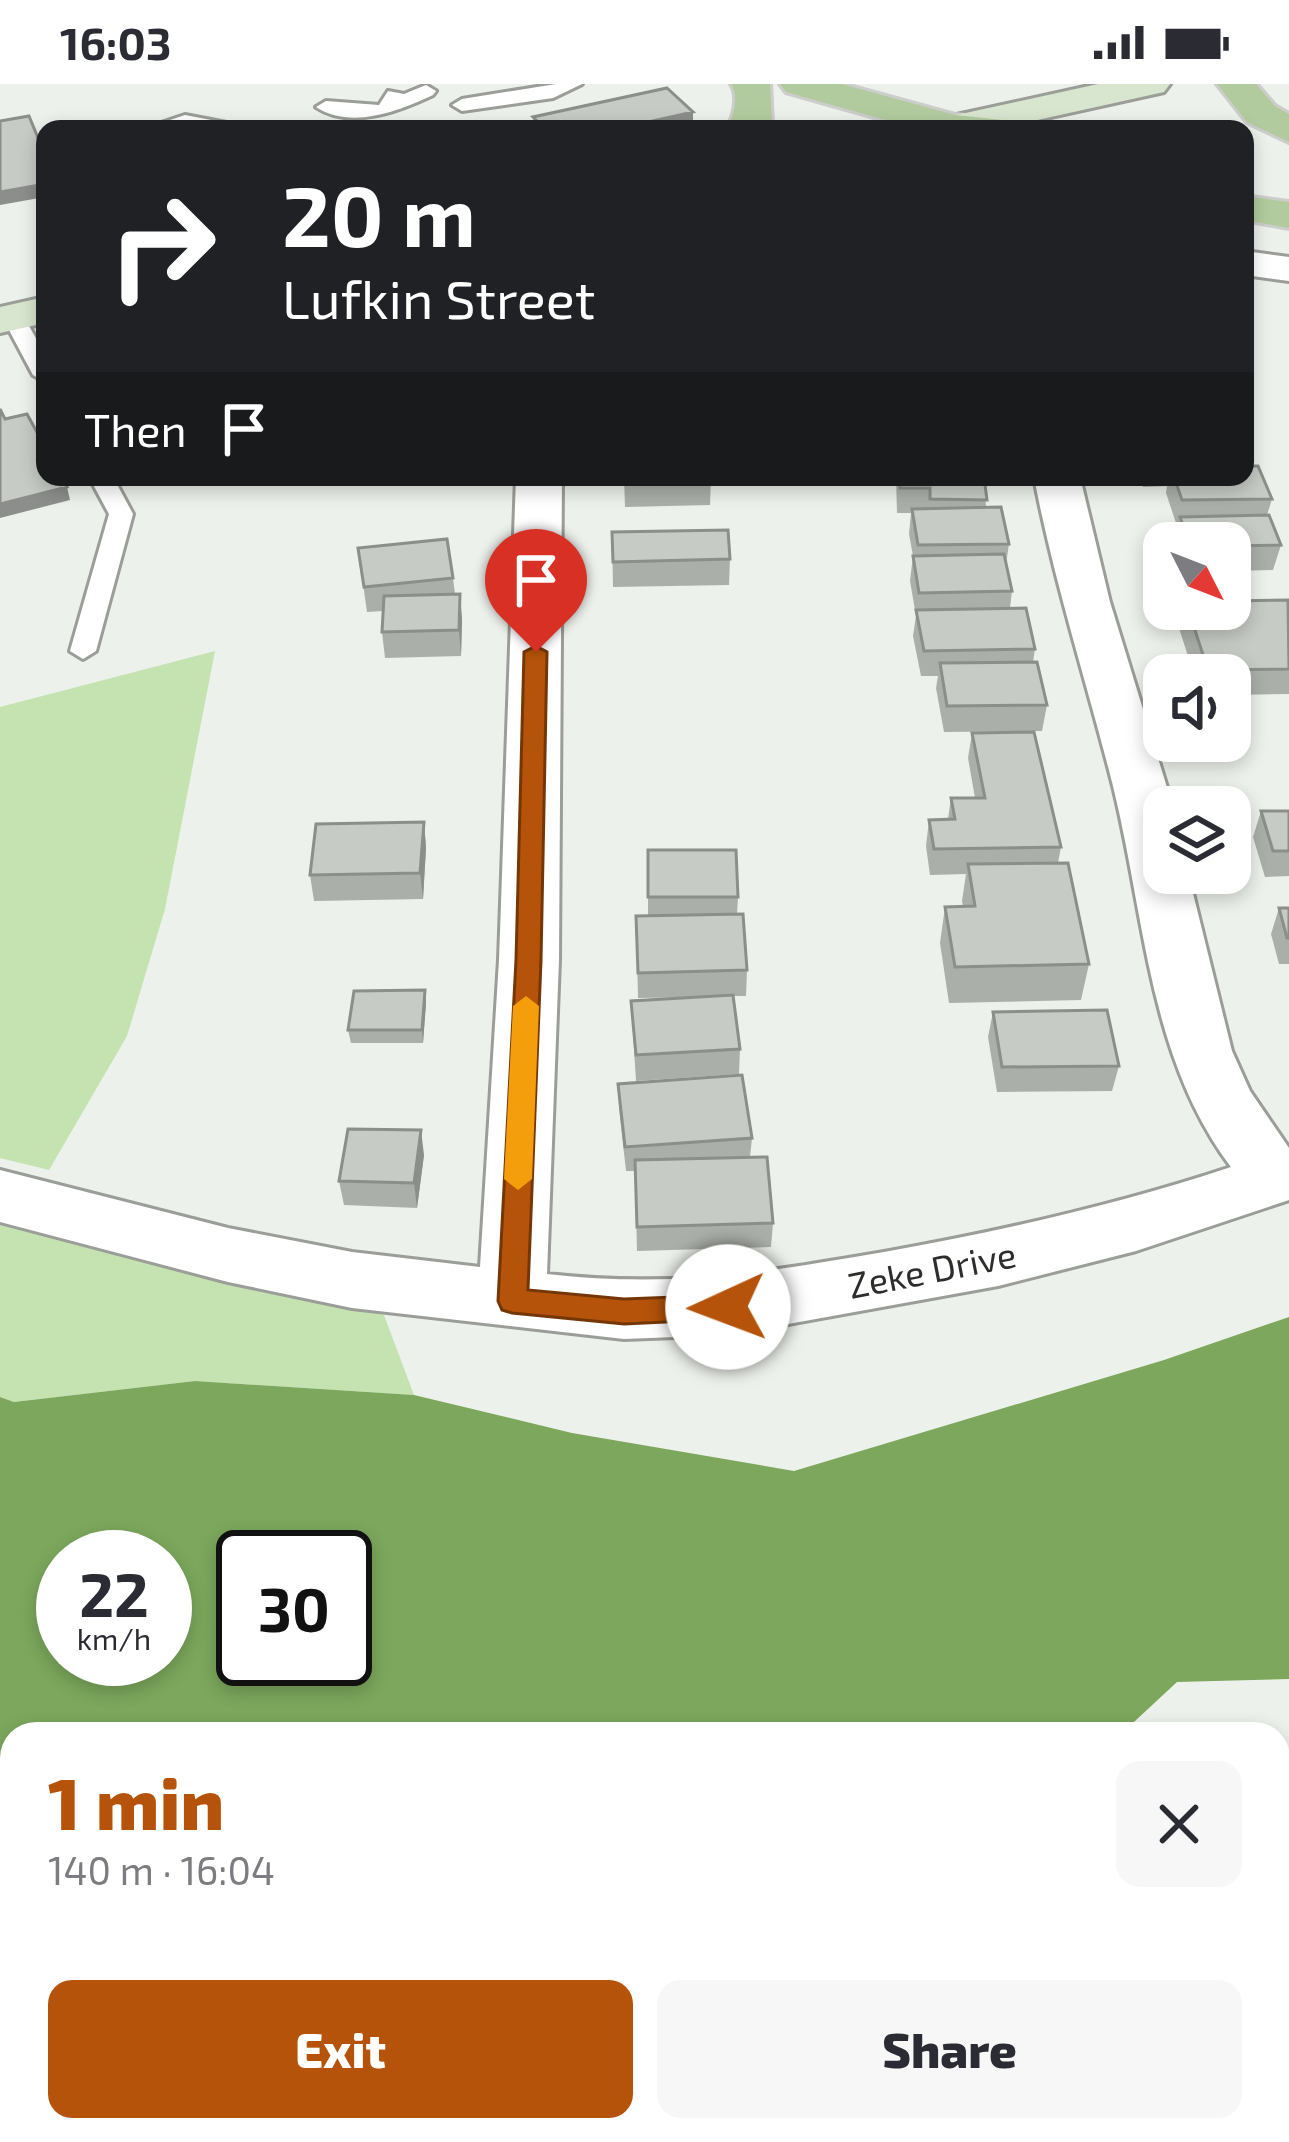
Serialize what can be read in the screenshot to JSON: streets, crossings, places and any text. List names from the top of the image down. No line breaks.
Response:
{"streets":{"street":["Zeke Drive"]},"north":"bottom right","page":{"status":"16:03","turn":["20 m","Lufkin Street"],"then":"Then","speed":"22 km/h","limit":"30","heading":["1 min","140 m · 16:04"],"buttons":["Exit","Share"]}}
